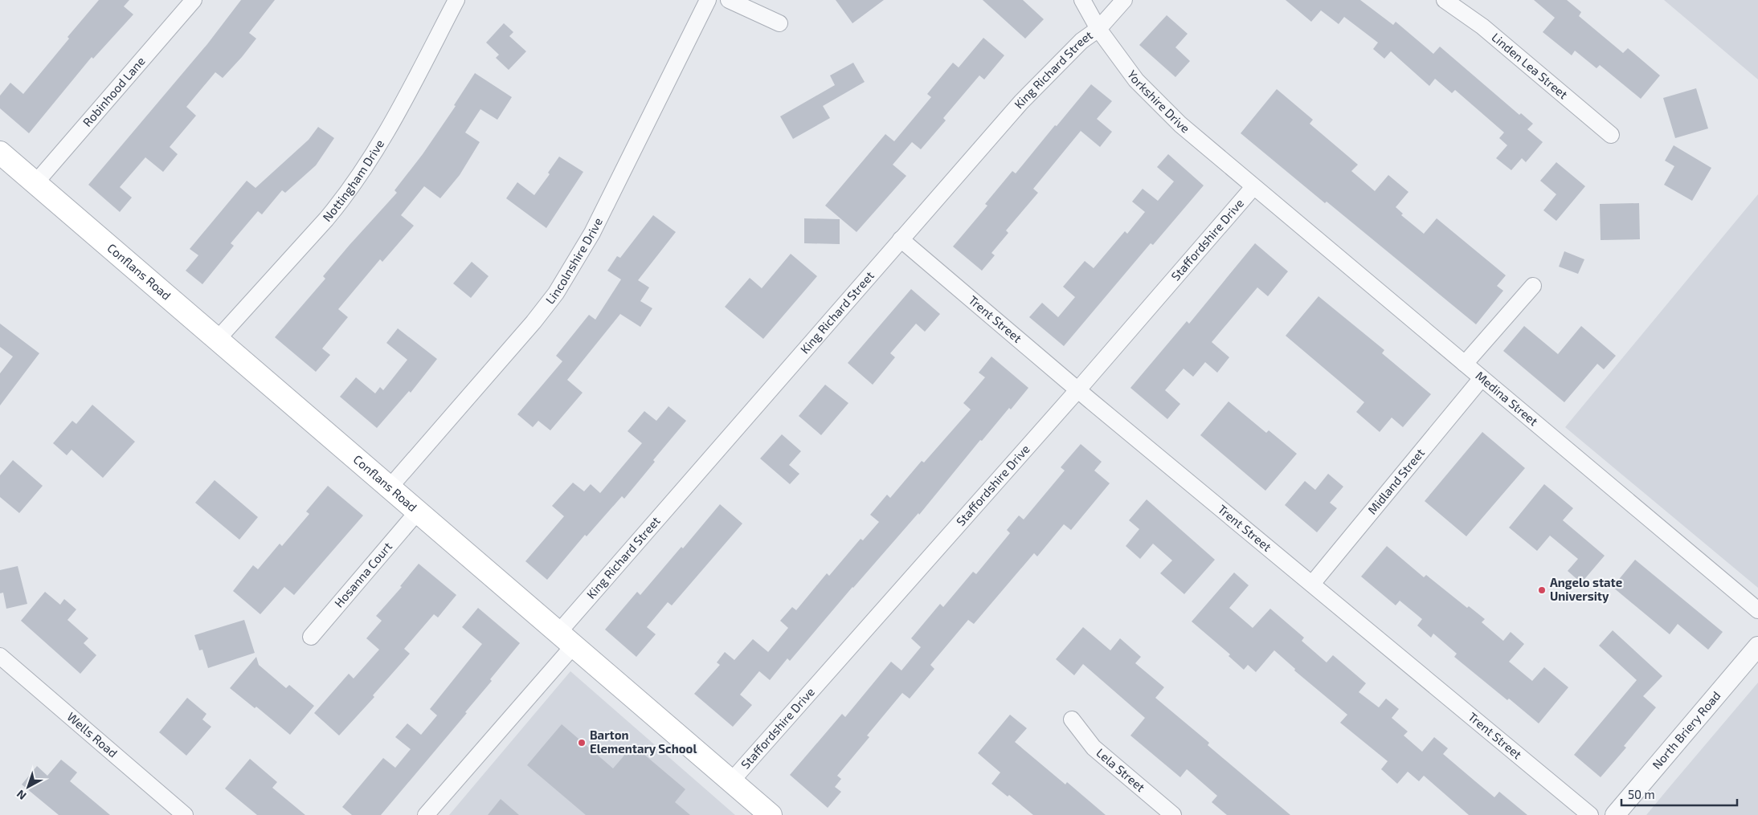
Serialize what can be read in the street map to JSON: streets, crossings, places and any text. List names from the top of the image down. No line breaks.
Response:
{"streets":{"main road":["Conflans Road"],"street":["Linden Lea Street","King Richard Street","Robinhood Lane","Yorkshire Drive","Nottingham Drive","Staffordshire Drive","Lincolnshire Drive","Trent Street","Medina Street","Midland Street","Hosanna Court","North Briery Road","Wells Road","Lela Street"]},"crossings":[["King Richard Street","Yorkshire Drive"],["King Richard Street","Conflans Road"],["King Richard Street","Trent Street"],["Robinhood Lane","Conflans Road"],["Yorkshire Drive","Staffordshire Drive"],["Yorkshire Drive","Medina Street"],["Nottingham Drive","Conflans Road"],["Staffordshire Drive","Conflans Road"],["Staffordshire Drive","Trent Street"],["Staffordshire Drive","Medina Street"],["Lincolnshire Drive","Conflans Road"],["Conflans Road","Hosanna Court"],["Trent Street","Midland Street"],["Medina Street","Midland Street"]],"places":["Angelo state University","Barton Elementary School"],"scale_bar":"50 m","north":"bottom left"}
